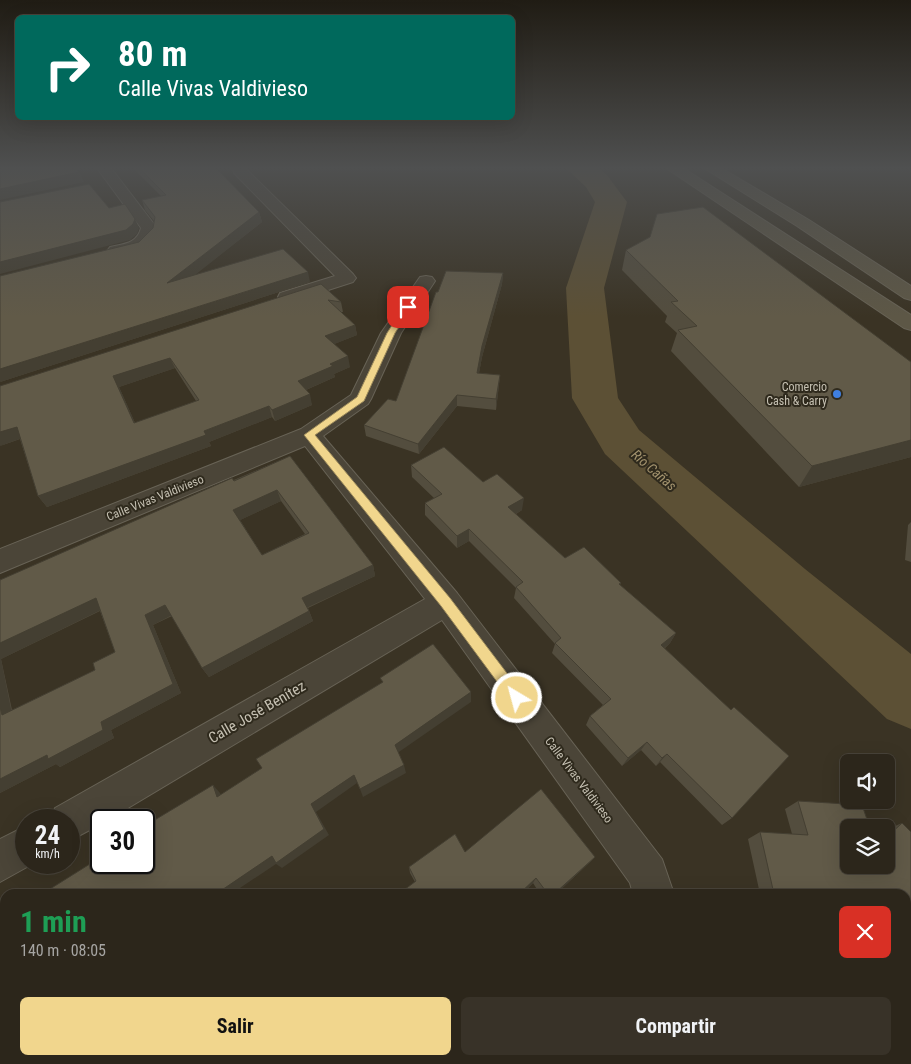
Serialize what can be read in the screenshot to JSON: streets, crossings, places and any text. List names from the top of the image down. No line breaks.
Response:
{"streets":{"street":["Calle Vivas Valdivieso","Calle José Benítez"]},"crossings":[["Calle Vivas Valdivieso","Calle José Benítez"]],"water":["Río Cañas"],"places":["Comercio Cash & Carry"],"page":{"turn":["80 m","Calle Vivas Valdivieso"],"speed":"24 km/h","limit":"30","heading":["1 min","140 m · 08:05"],"buttons":["Salir","Compartir"]}}
